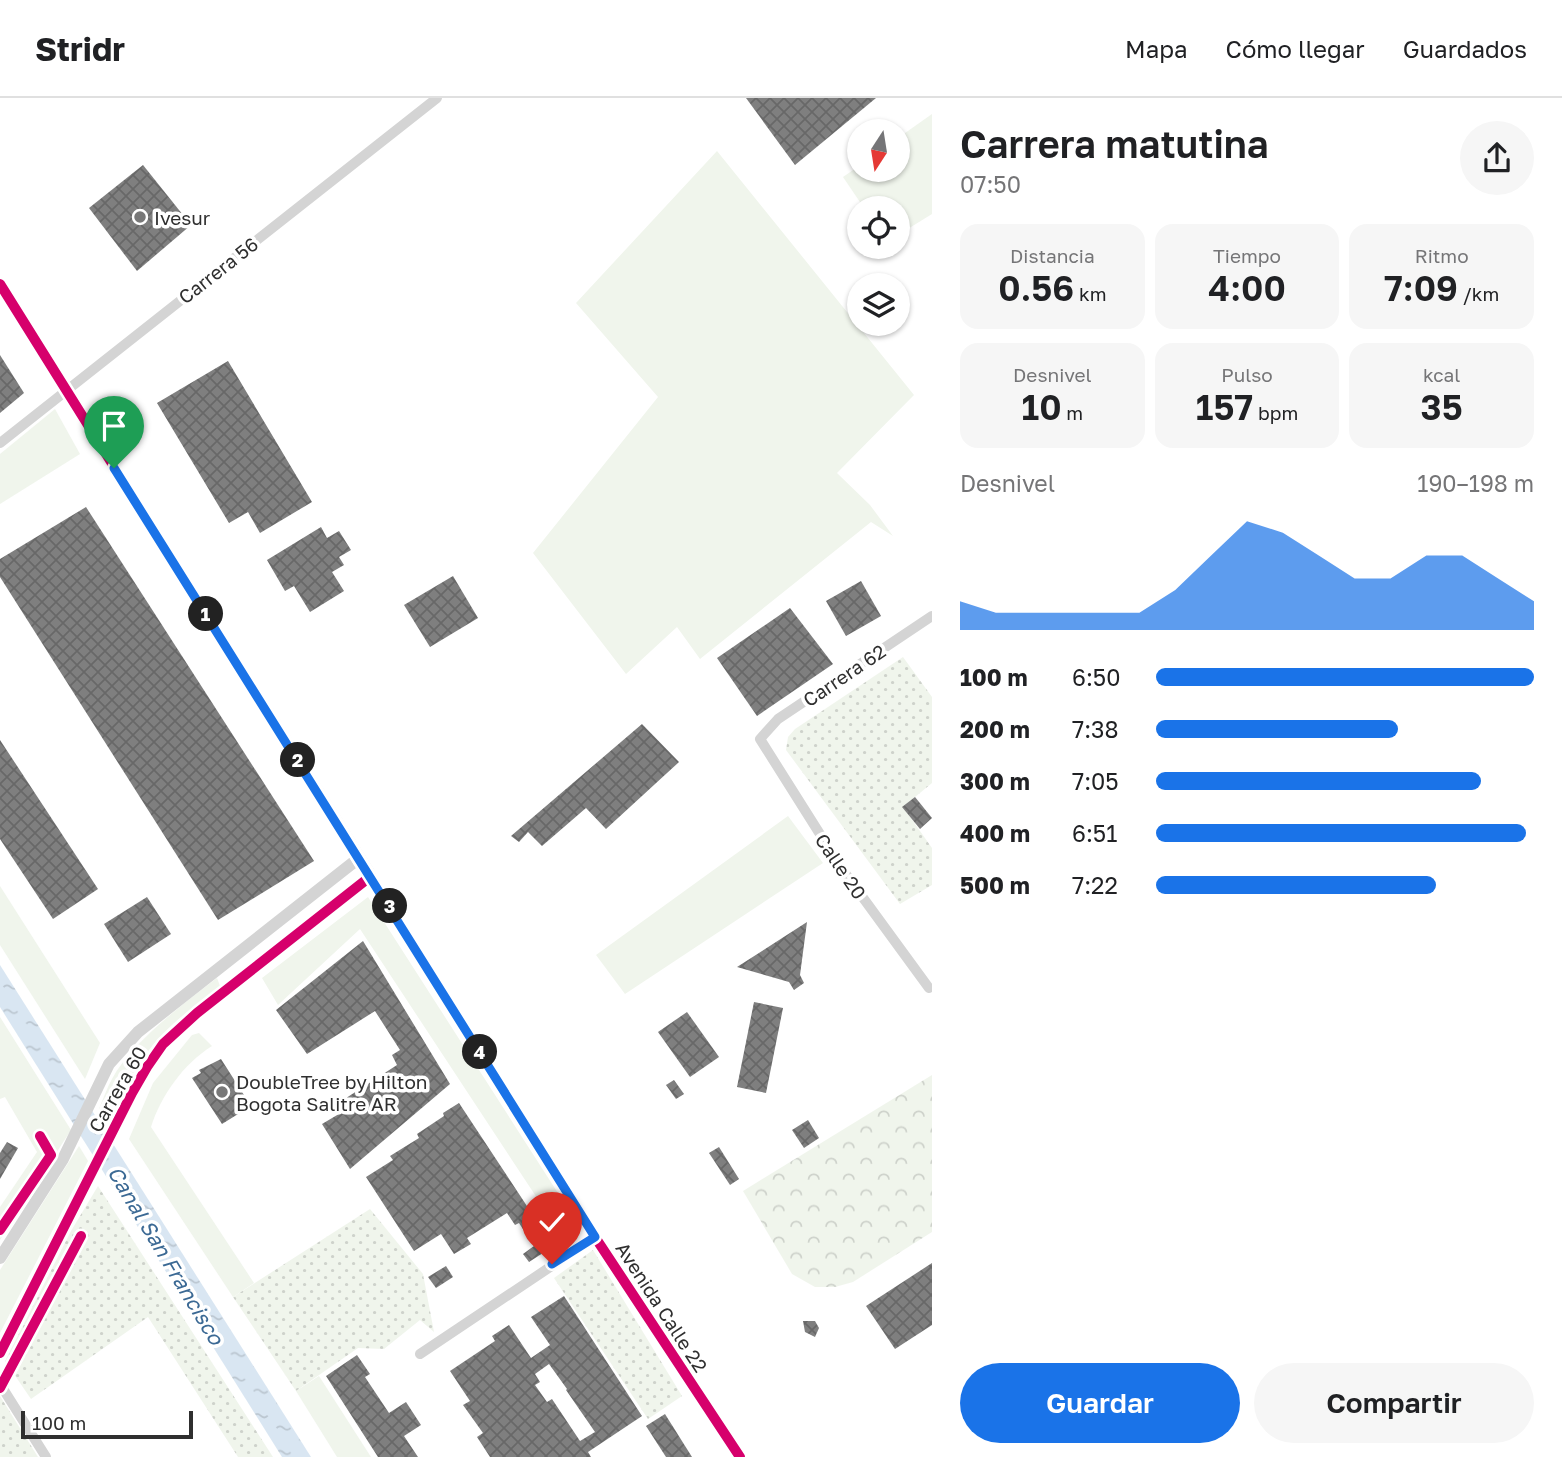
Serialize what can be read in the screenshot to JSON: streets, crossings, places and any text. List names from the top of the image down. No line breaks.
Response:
{"streets":{"street":["Carrera 56","Carrera 62","Calle 20","Carrera 60","Avenida Calle 22"]},"crossings":[["Carrera 56","Avenida Calle 22"],["Carrera 62","Calle 20"],["Carrera 60","Avenida Calle 22"]],"water":["Canal San Francisco"],"places":["Ivesur","DoubleTree by Hilton Bogota Salitre AR"],"scale_bar":"100 m","north":"bottom","page":{"header":"Stridr","nav":["Mapa","Cómo llegar","Guardados"],"heading":["Carrera matutina","07:50"],"stats":[["Distancia","0.56 km"],["Tiempo","4:00"],["Ritmo","7:09 /km"],["Desnivel","10 m"],["Pulso","157 bpm"],["kcal","35"]],"chart":["Desnivel","190–198 m"],"pins":["1","2","3","4"],"list":[{"name":"100 m","note":"6:50"},{"name":"200 m","note":"7:38"},{"name":"300 m","note":"7:05"},{"name":"400 m","note":"6:51"},{"name":"500 m","note":"7:22"}],"buttons":["Guardar","Compartir"],"scale":"100 m"}}
